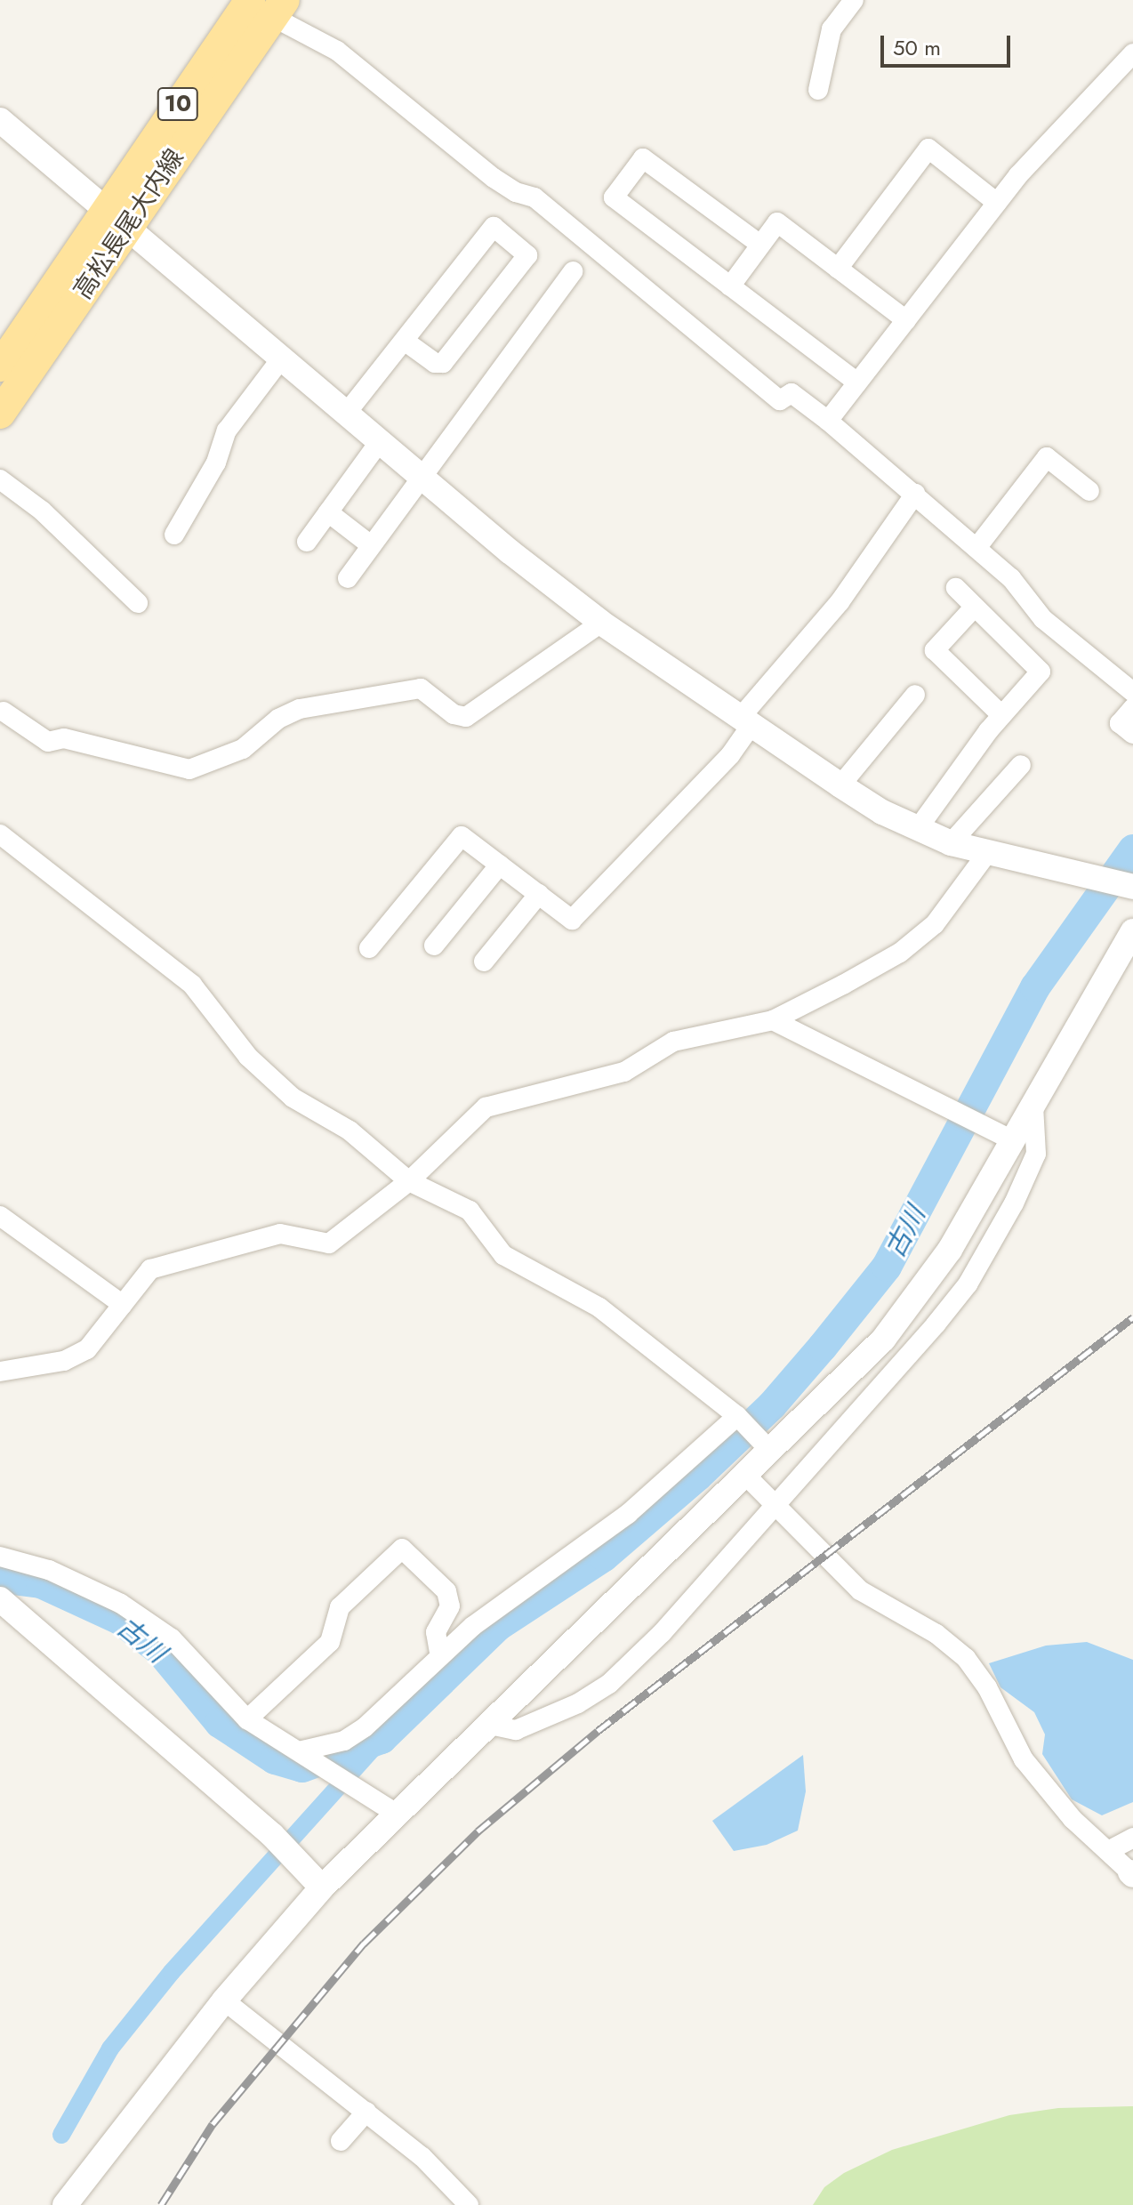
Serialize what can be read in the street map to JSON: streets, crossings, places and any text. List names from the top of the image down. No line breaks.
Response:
{"streets":{"main road":["10","高松長尾大内線"]},"water":["古川"],"scale_bar":"50 m"}
